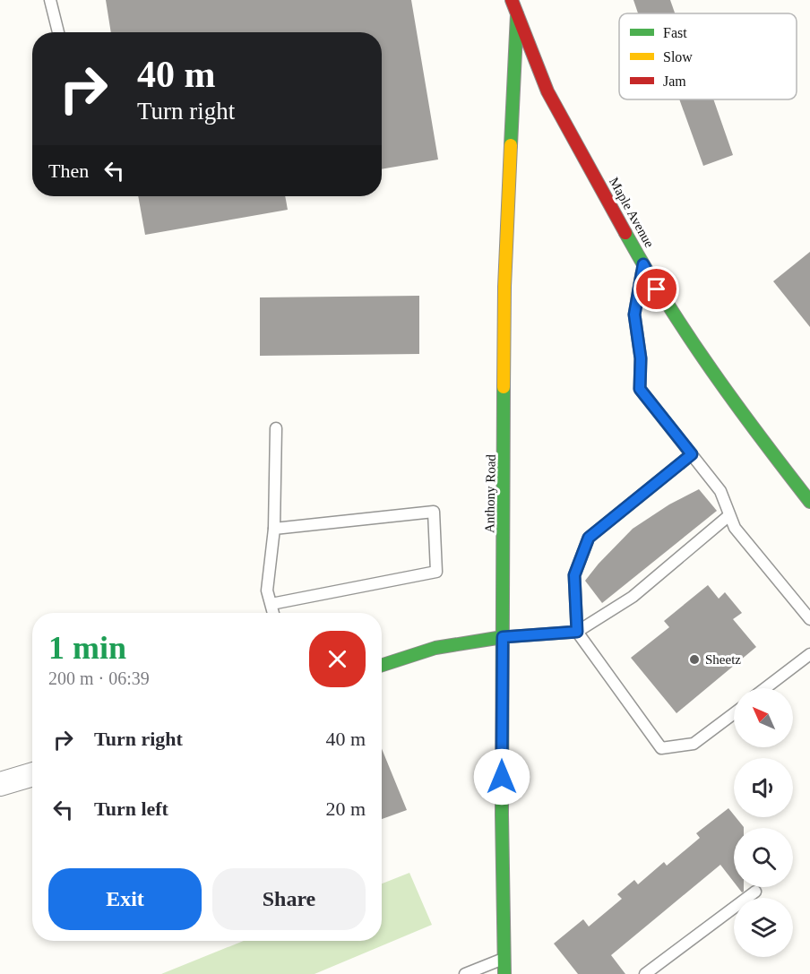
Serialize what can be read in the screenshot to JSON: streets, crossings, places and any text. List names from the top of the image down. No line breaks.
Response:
{"streets":{"street":["Maple Avenue","Anthony Road"]},"crossings":[["Maple Avenue","Anthony Road"]],"places":["Sheetz"],"legend":["Fast","Slow","Jam"],"north":"top left","page":{"turn":["40 m","Turn right"],"then":"Then","heading":["1 min","200 m · 06:39"],"list":[{"name":"Turn right","value":"40 m"},{"name":"Turn left","value":"20 m"}],"buttons":["Exit","Share"]}}
